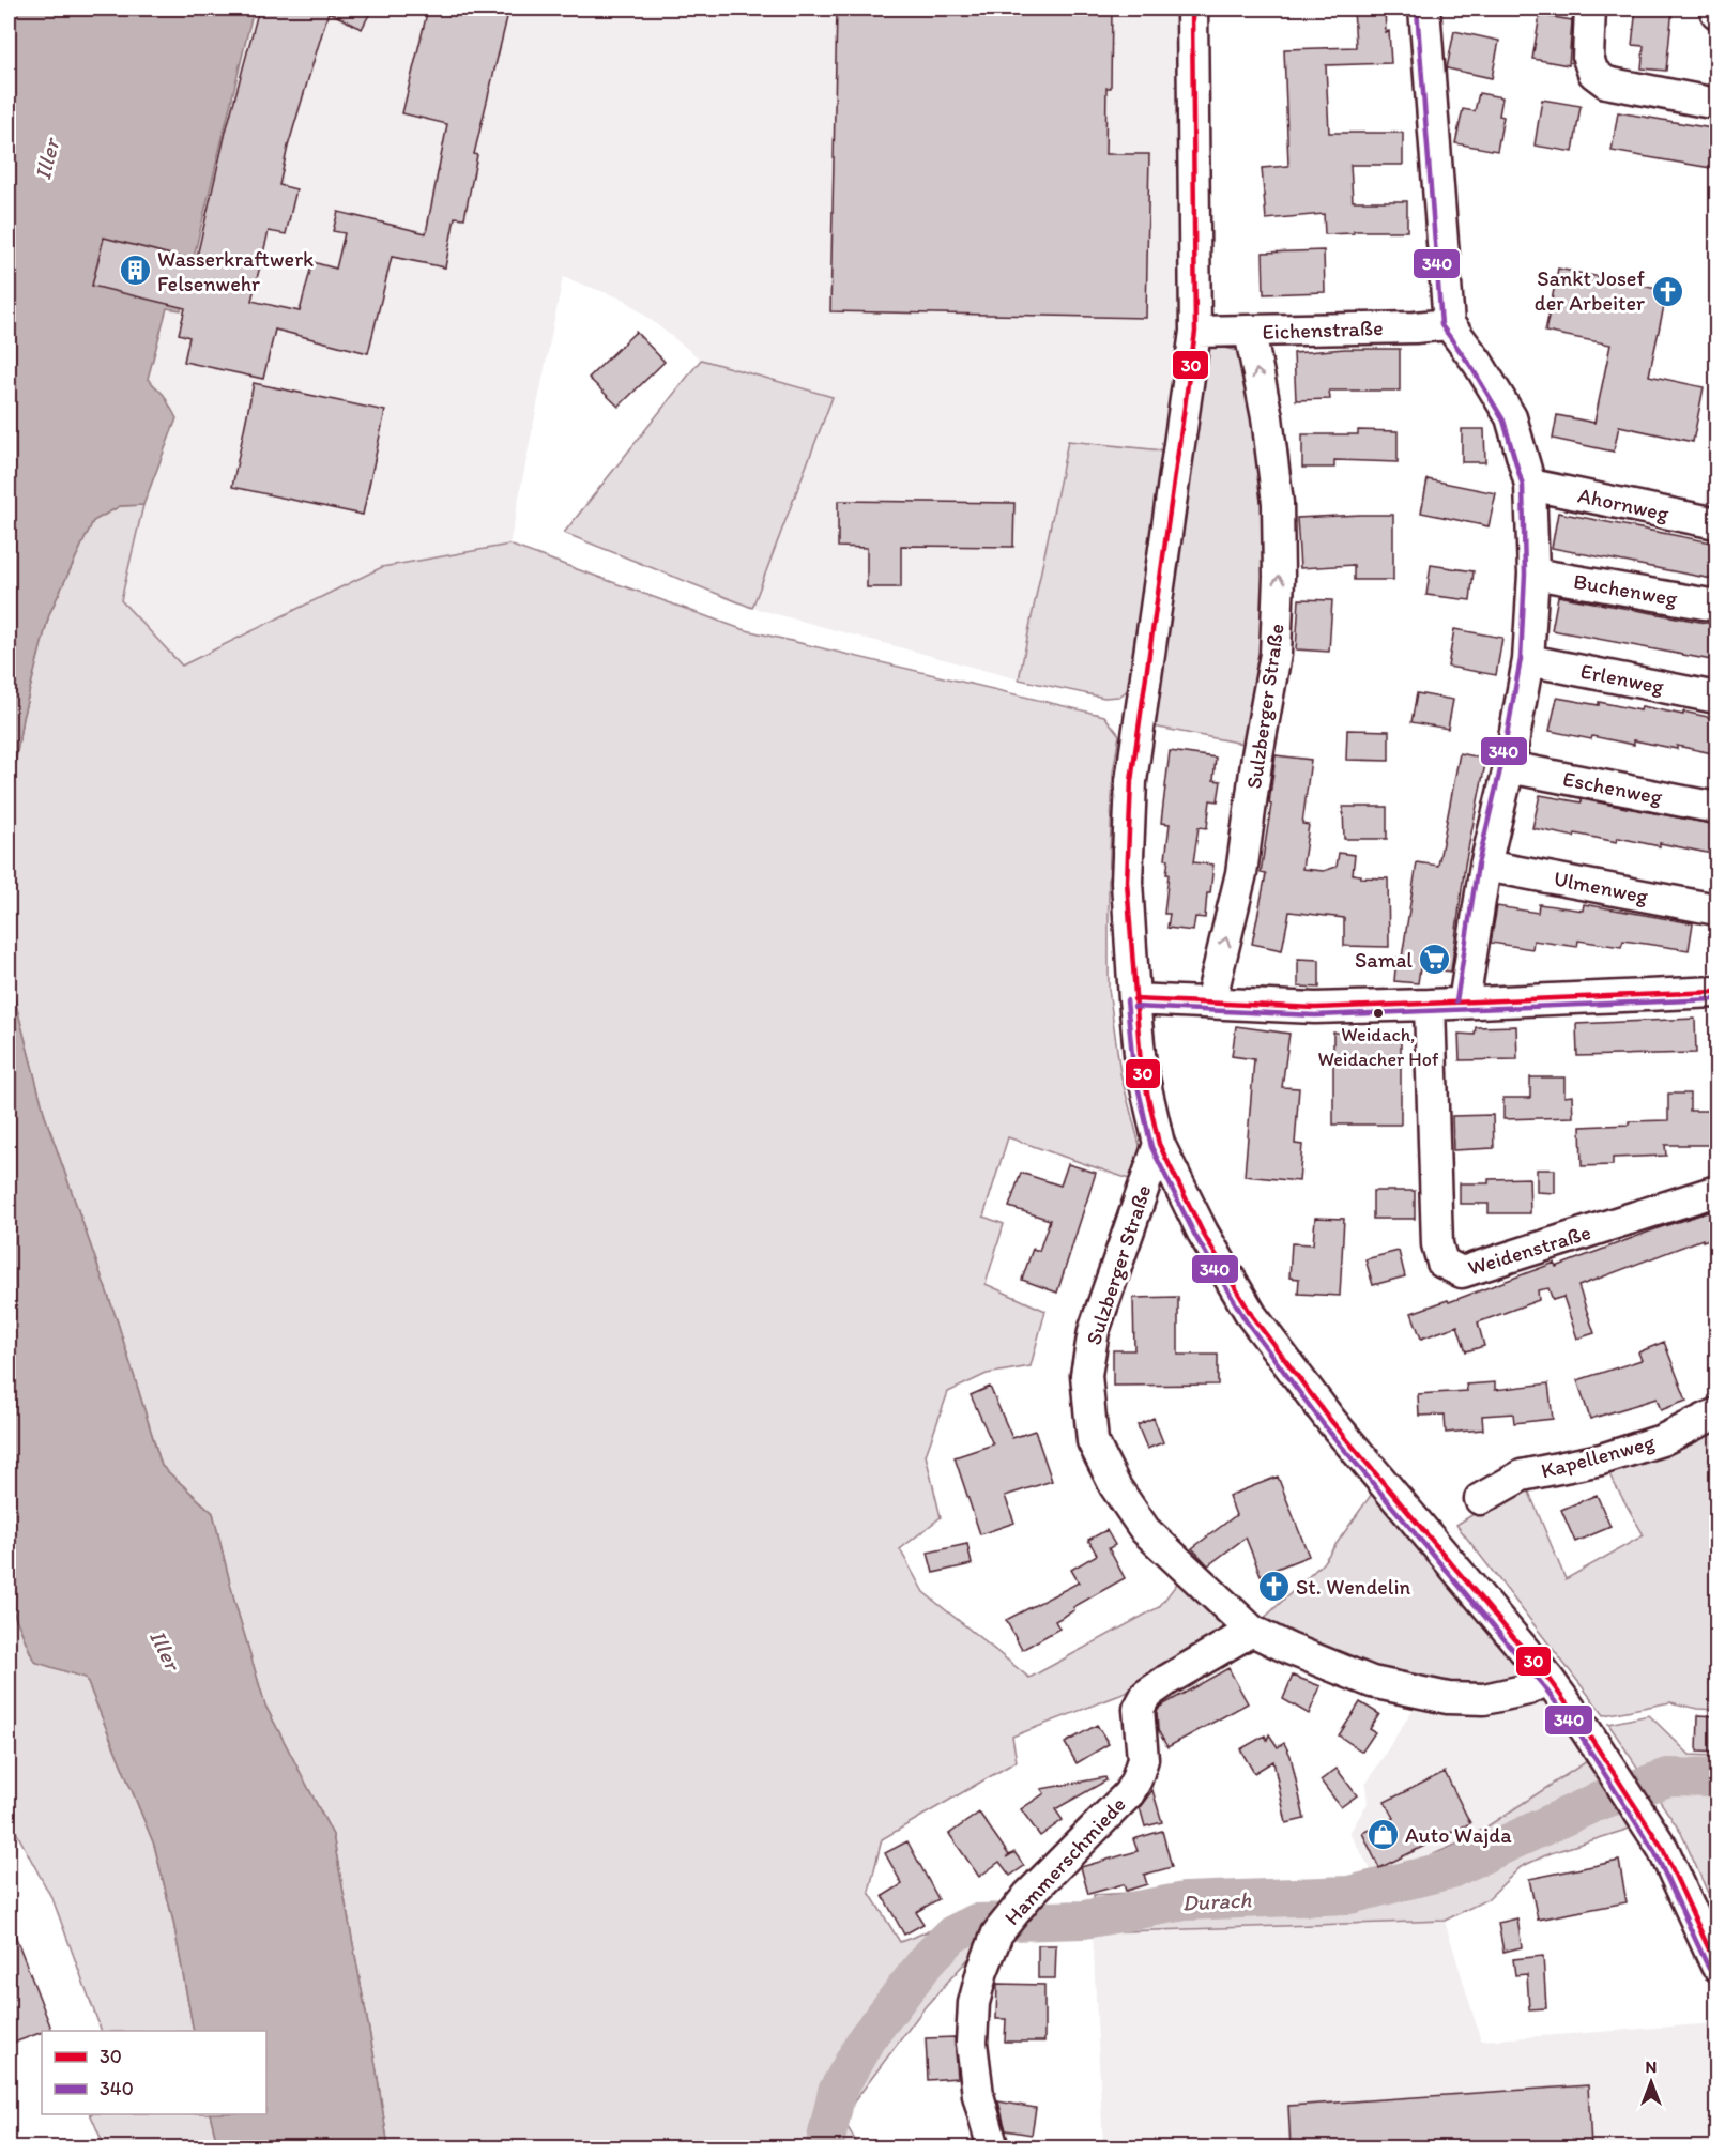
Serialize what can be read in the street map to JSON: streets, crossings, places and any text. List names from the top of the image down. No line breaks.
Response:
{"streets":{"street":["Eichenstraße","Ahornweg","Buchenweg","Erlenweg","Sulzberger Straße","Eschenweg","Ulmenweg","Weidenstraße","Kapellenweg","Hammerschmiede"]},"crossings":[["Eichenstraße","Sulzberger Straße"],["Sulzberger Straße","Hammerschmiede"]],"water":["Iller","Durach"],"places":{"building":["Wasserkraftwerk Felsenwehr"],"church":["Sankt Josef der Arbeiter","St. Wendelin"],"supermarket":["Samal"],"other":["Weidach, Weidacher Hof"],"shop":["Auto Wajda"]},"lines":["transit line 30","transit line 340"],"legend":["30","340"],"north":"top"}
